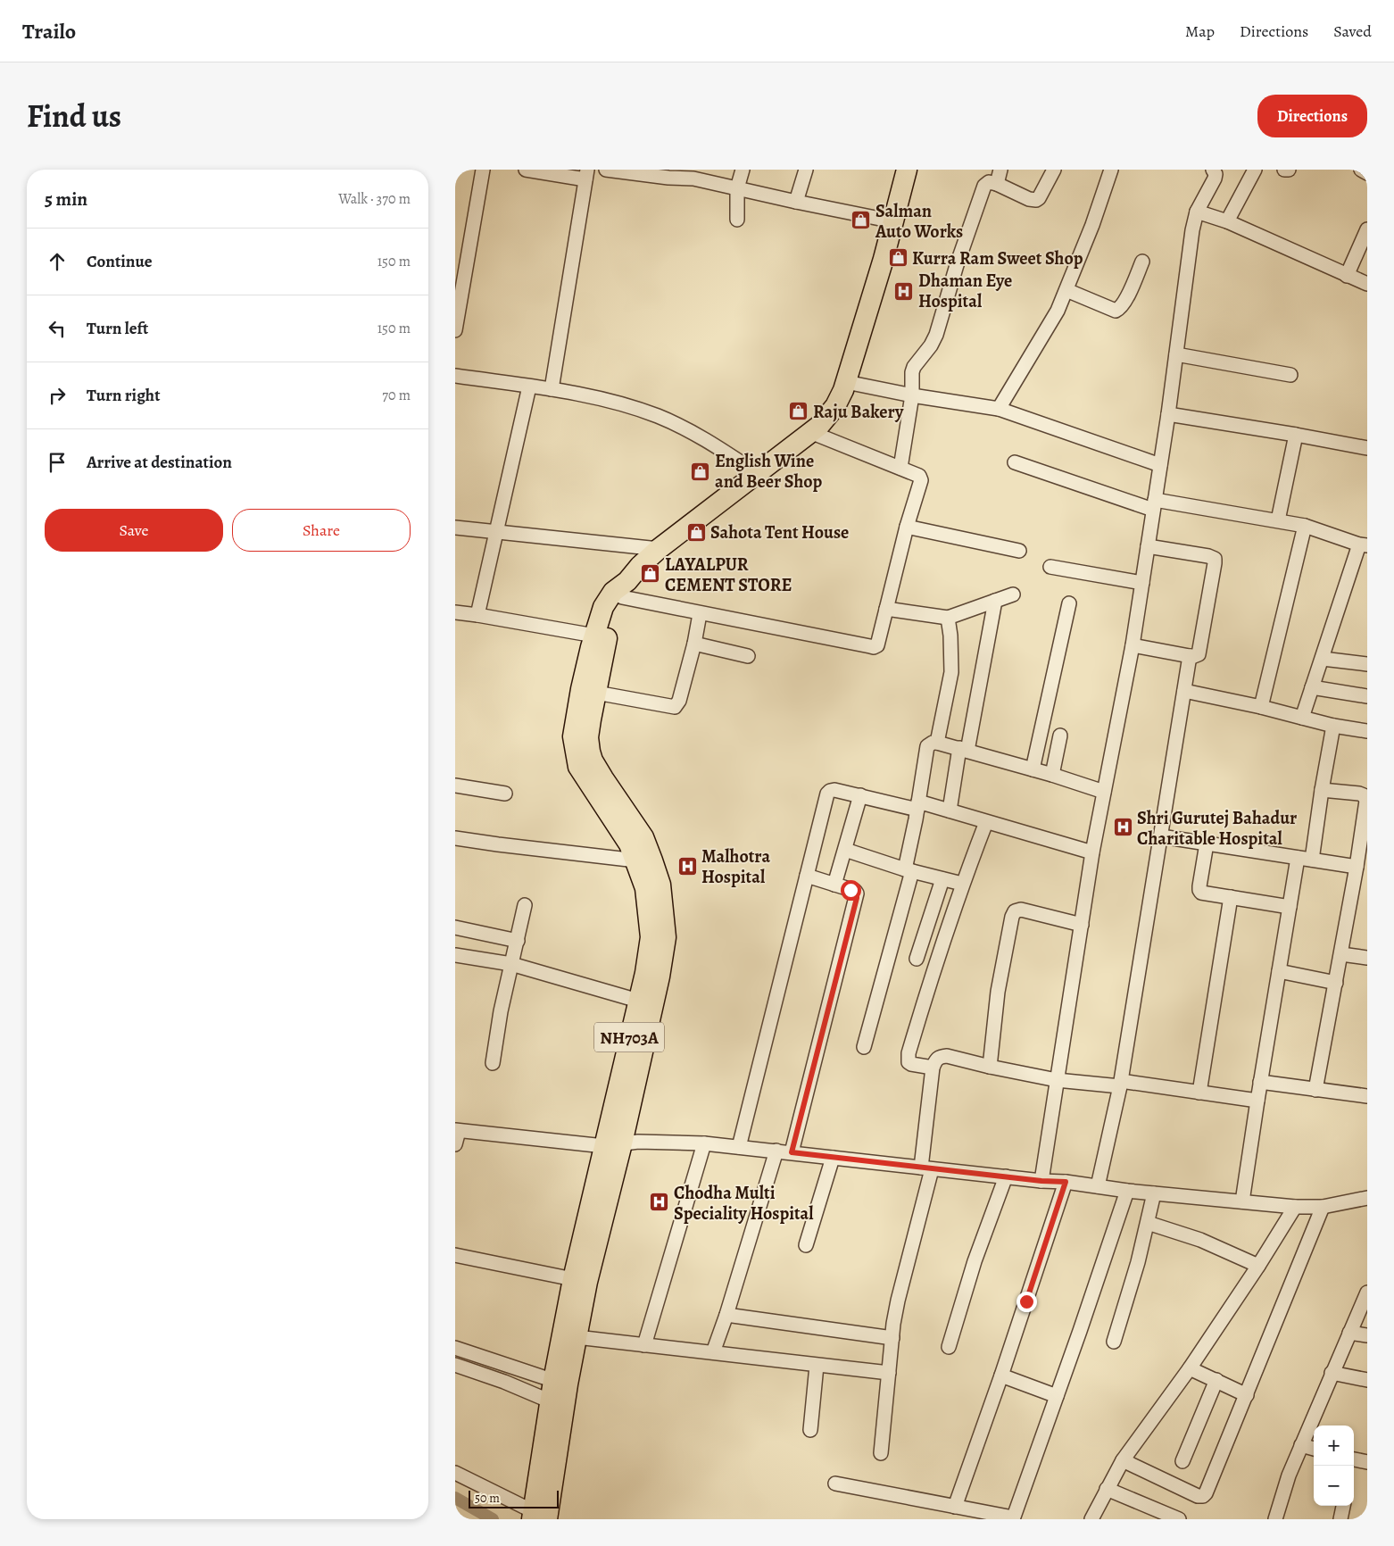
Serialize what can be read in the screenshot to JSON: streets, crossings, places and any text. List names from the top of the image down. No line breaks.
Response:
{"streets":{"highway":["NH703A"]},"places":{"shop":["Salman Auto Works","Kurra Ram Sweet Shop","Raju Bakery","English Wine and Beer Shop","Sahota Tent House","LAYALPUR CEMENT STORE"],"hospital":["Dhaman Eye Hospital","Shri Gurutej Bahadur Charitable Hospital","Malhotra Hospital","Chodha Multi Speciality Hospital"]},"scale_bar":"50 m","page":{"header":"Trailo","nav":["Map","Directions","Saved"],"title":"Find us","buttons":["Directions",["Save","Share"]],"heading":["5 min","Walk · 370 m"],"list":[["Continue","150 m"],["Turn left","150 m"],["Turn right","70 m"],"Arrive at destination"],"map_buttons":["+","−"],"scale":"50 m"}}
